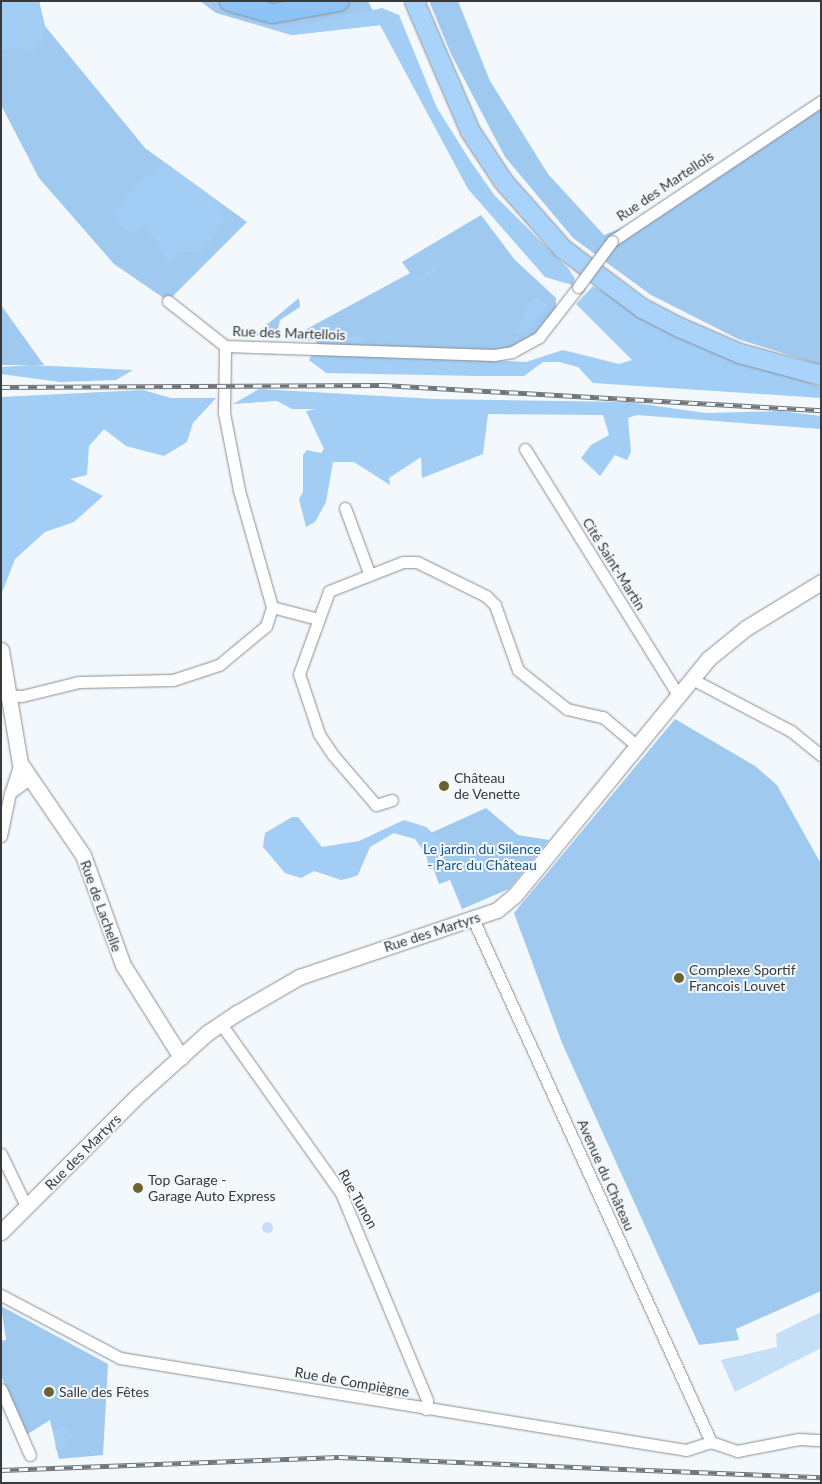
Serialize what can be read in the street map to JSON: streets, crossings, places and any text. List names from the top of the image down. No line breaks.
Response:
{"streets":{"street":["Rue des Martellois","Cité Saint-Martin","Rue de Lachelle","Rue des Martyrs","Avenue du Château","Rue Tunon","Rue de Compiègne"]},"crossings":[["Cité Saint-Martin","Rue des Martyrs"],["Rue de Lachelle","Rue des Martyrs"],["Rue des Martyrs","Avenue du Château"],["Rue des Martyrs","Rue Tunon"],["Avenue du Château","Rue de Compiègne"],["Rue Tunon","Rue de Compiègne"]],"parks":["Le jardin du Silence - Parc du Château"],"places":["Château de Venette","Complexe Sportif Francois Louvet","Top Garage - Garage Auto Express","Salle des Fêtes"]}
